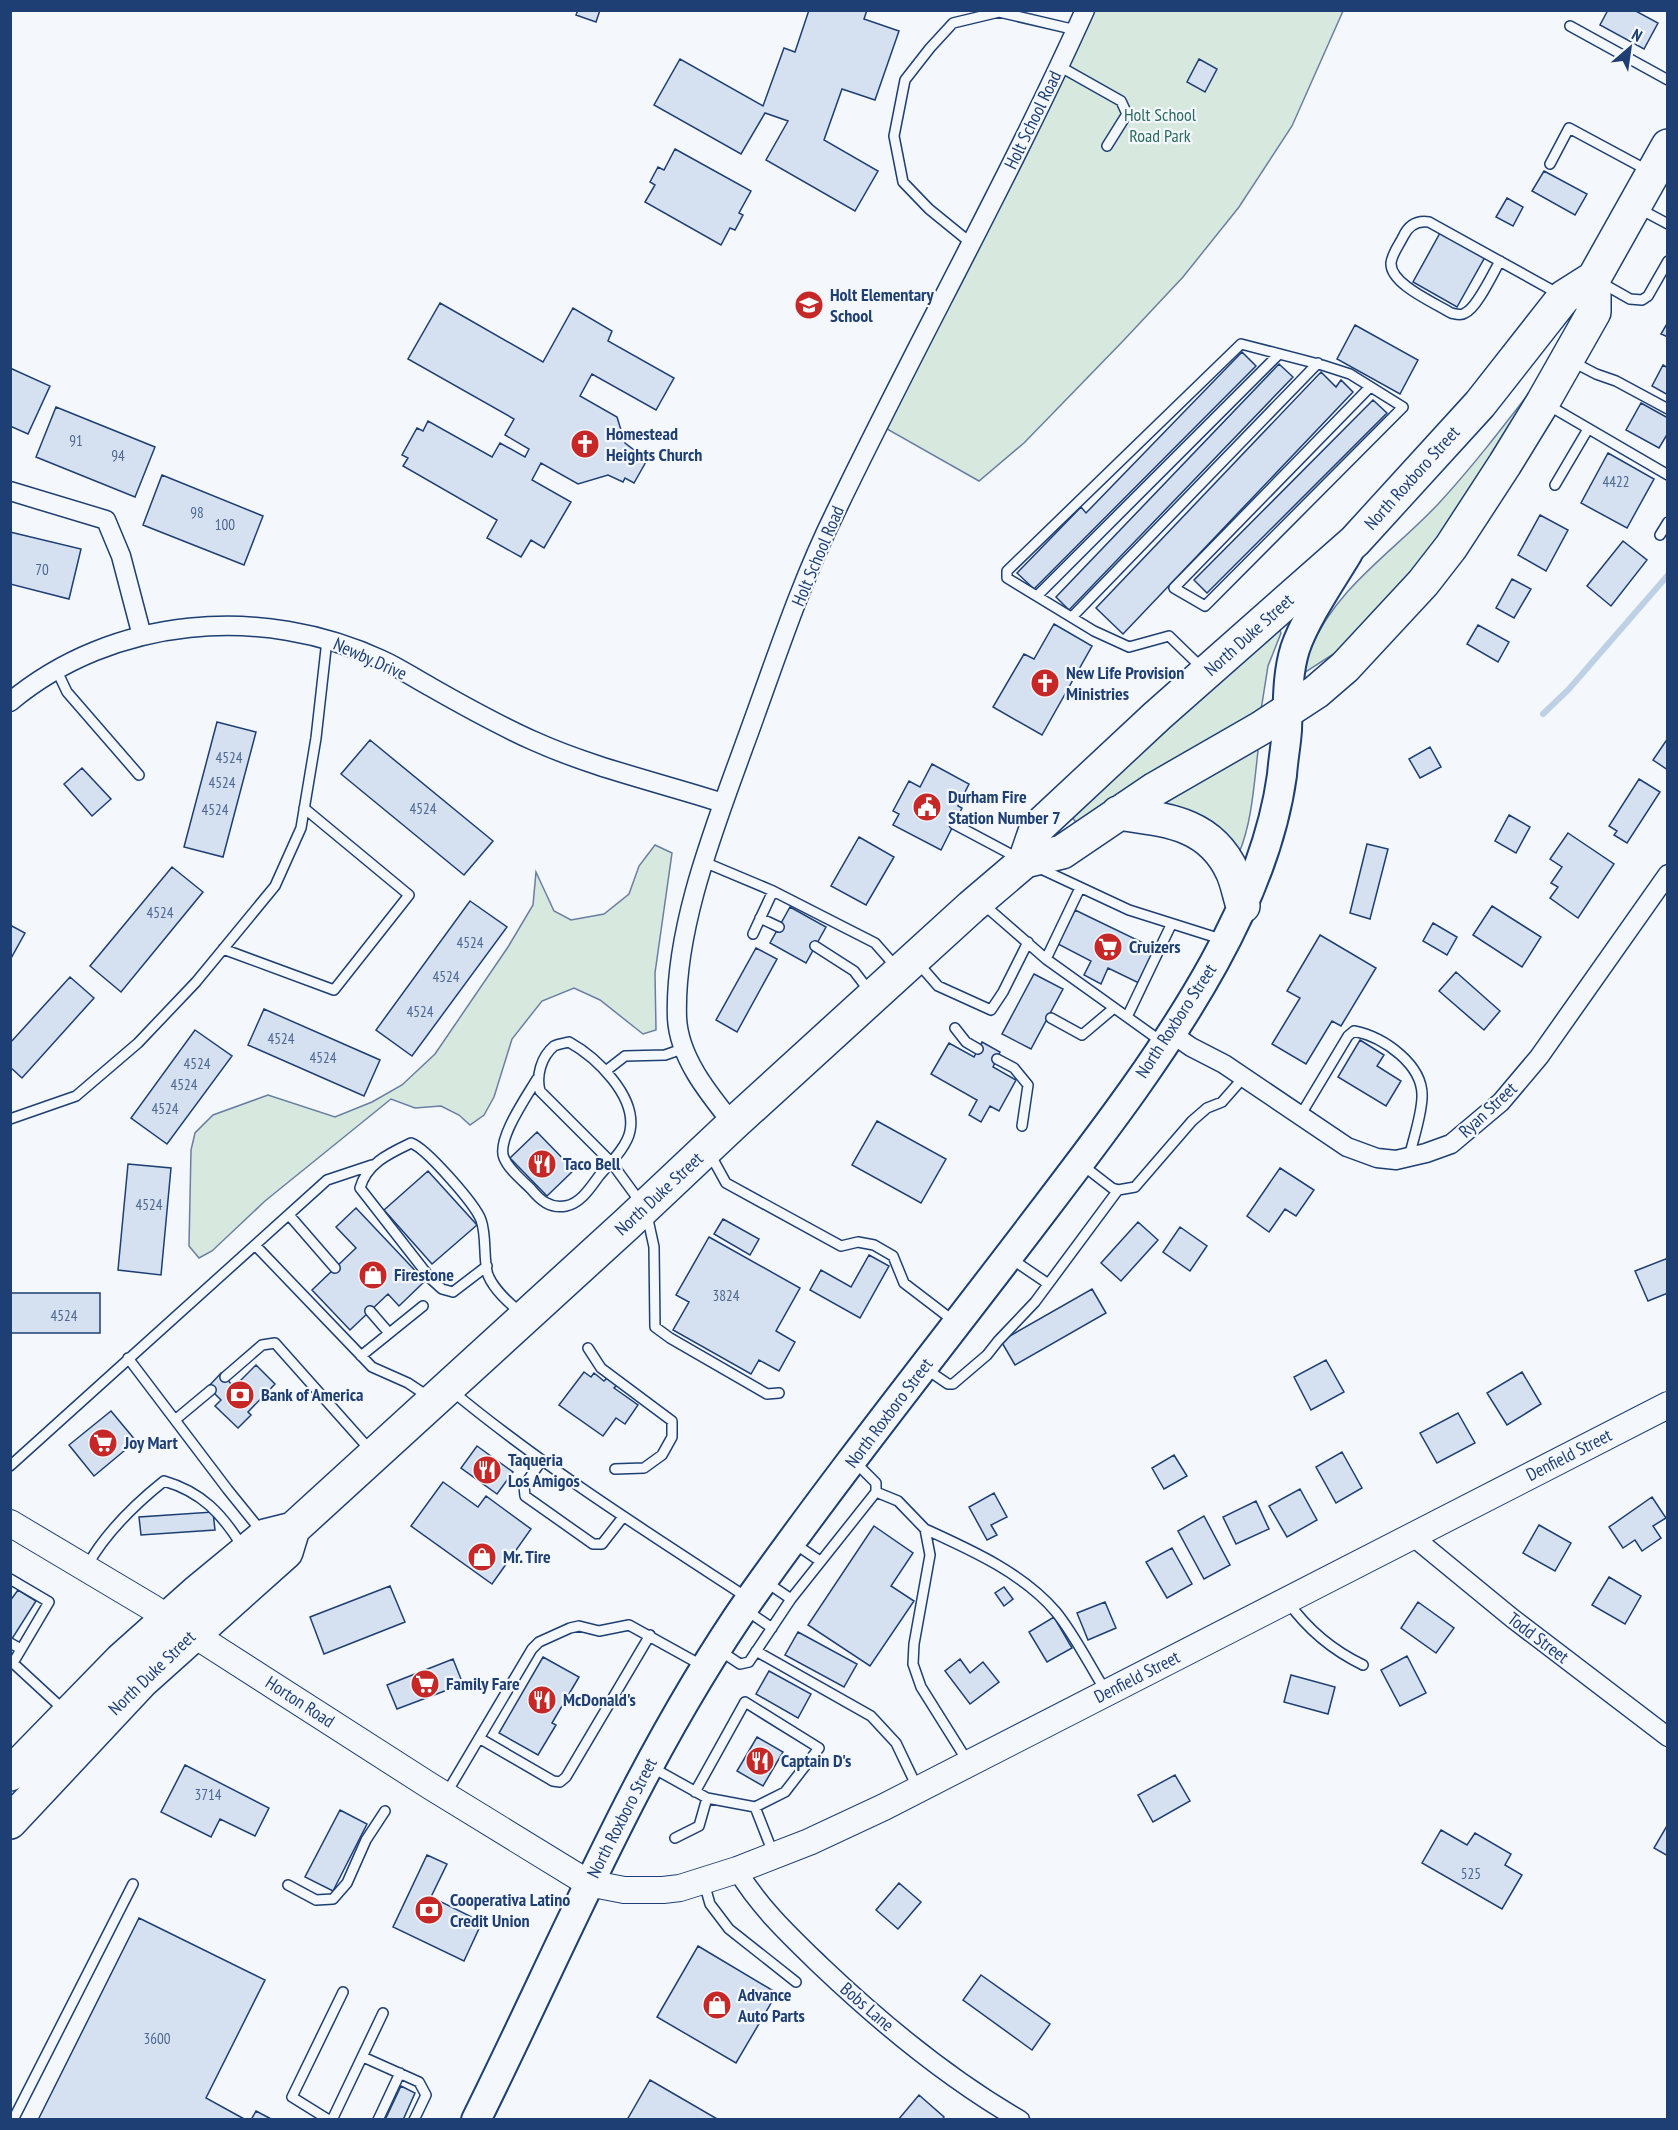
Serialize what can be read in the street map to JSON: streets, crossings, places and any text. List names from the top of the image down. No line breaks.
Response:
{"streets":{"highway":["North Roxboro Street","North Duke Street"],"street":["Holt School Road","Newby Drive","Ryan Street","Denfield Street","Todd Street","Horton Road","Bobs Lane"]},"crossings":[["Holt School Road","North Duke Street"],["Holt School Road","Newby Drive"],["North Roxboro Street","North Duke Street"],["North Roxboro Street","Ryan Street"],["North Roxboro Street","Denfield Street"],["North Roxboro Street","Horton Road"],["North Duke Street","Horton Road"],["Denfield Street","Todd Street"],["Denfield Street","Horton Road"],["Denfield Street","Bobs Lane"]],"parks":["Holt School Road Park"],"places":{"school or university":["Holt Elementary School"],"church":["Homestead Heights Church","New Life Provision Ministries"],"public building":["Durham Fire Station Number 7"],"supermarket":["Cruizers","Joy Mart","Family Fare"],"restaurant":["Taco Bell","Taqueria Los Amigos","McDonald's","Captain D's"],"shop":["Firestone","Mr. Tire","Advance Auto Parts"],"bank":["Bank of America","Cooperativa Latino Credit Union"]},"house_numbers":["91","94","4422","98","100","70","4524","4524","4524","4524","4524","4524","4524","4524","4524","4524","4524","4524","4524","4524","3824","4524","3714","525","3600"],"north":"top right"}
